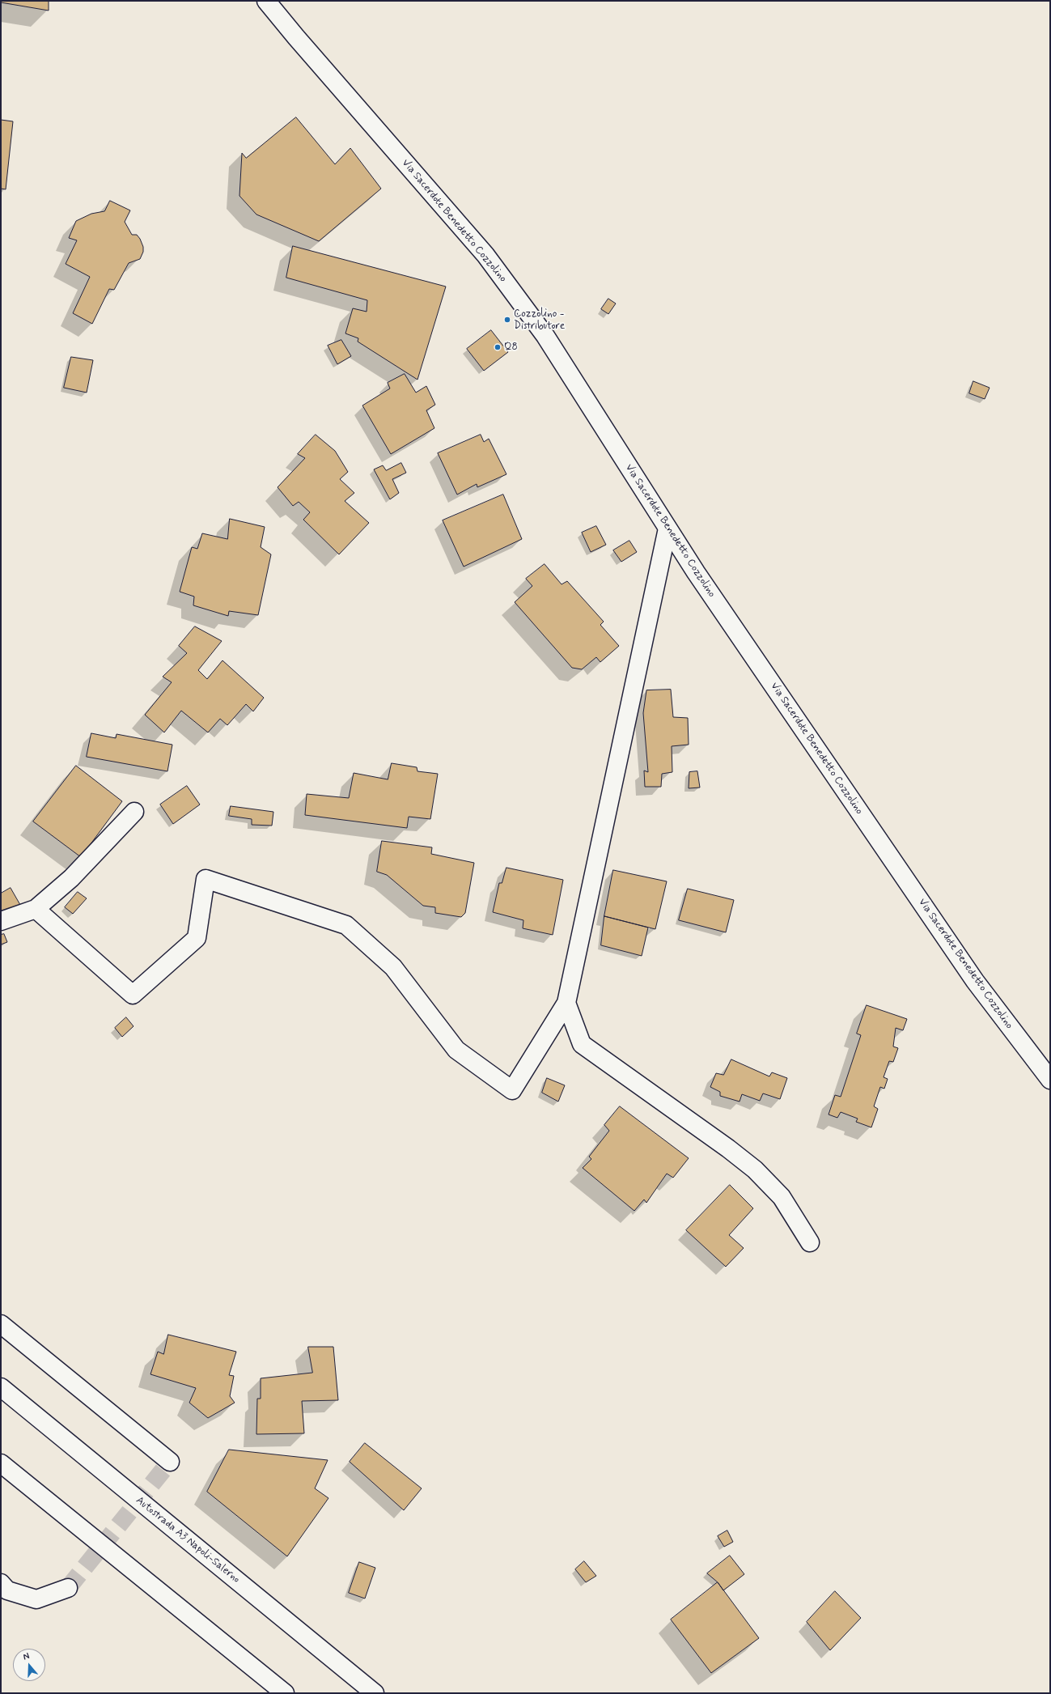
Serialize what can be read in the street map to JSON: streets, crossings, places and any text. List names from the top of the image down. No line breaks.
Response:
{"streets":{"main road":["Via Sacerdote Benedetto Cozzolino","Autostrada A3 Napoli-Salerno"]},"places":["Cozzolino - Distributore","Q8"],"north":"top"}
